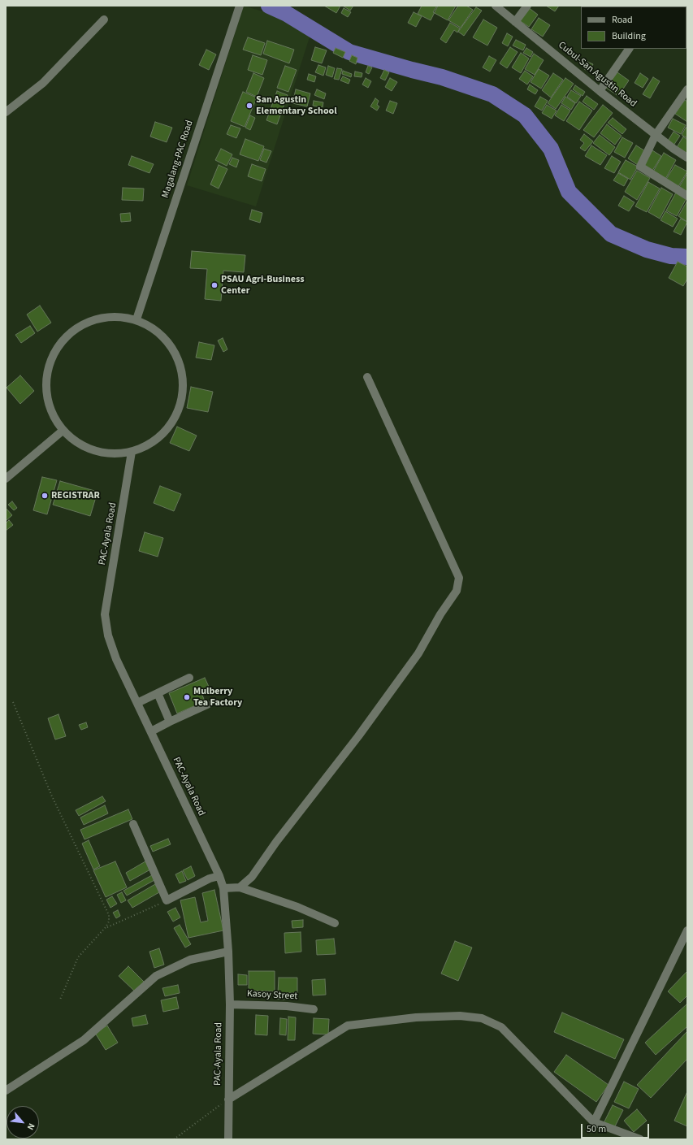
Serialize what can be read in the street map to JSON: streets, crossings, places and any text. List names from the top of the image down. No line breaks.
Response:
{"streets":{"street":["Cubul-San Agustin Road","Magalang-PAC Road","PAC-Ayala Road","Kasoy Street"]},"crossings":[["PAC-Ayala Road","Kasoy Street"]],"places":["San Agustin Elementary School","PSAU Agri-Business Center","REGISTRAR","Mulberry Tea Factory"],"legend":["Road","Building"],"scale_bar":"50 m","north":"bottom right"}
